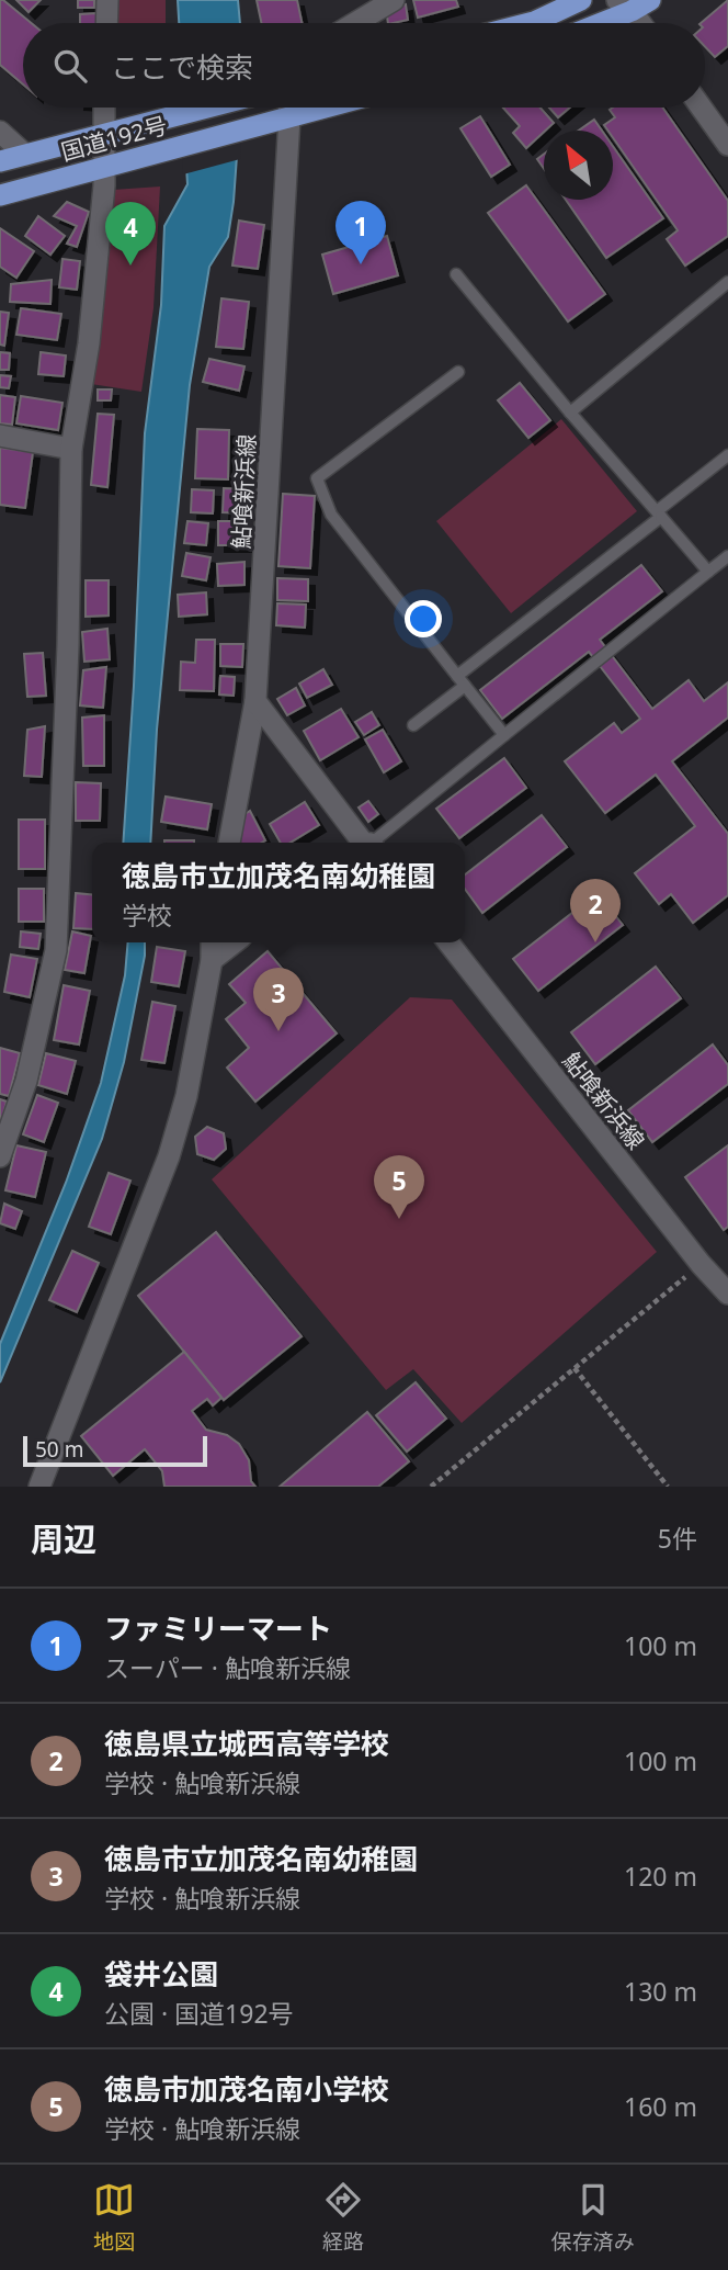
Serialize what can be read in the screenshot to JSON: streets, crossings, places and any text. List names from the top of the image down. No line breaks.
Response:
{"streets":{"highway":["国道192号"],"street":["鮎喰新浜線"]},"crossings":[["国道192号","鮎喰新浜線"]],"scale_bar":"50 m","north":"top left","page":{"search":"ここで検索","pins":["1","4","2","3","5"],"popup":["徳島市立加茂名南幼稚園","学校"],"scale":"50 m","heading":["周辺","5件"],"list":[{"mark":"1","name":"ファミリーマート","note":"スーパー · 鮎喰新浜線","value":"100 m"},{"mark":"2","name":"徳島県立城西高等学校","note":"学校 · 鮎喰新浜線","value":"100 m"},{"mark":"3","name":"徳島市立加茂名南幼稚園","note":"学校 · 鮎喰新浜線","value":"120 m"},{"mark":"4","name":"袋井公園","note":"公園 · 国道192号","value":"130 m"},{"mark":"5","name":"徳島市加茂名南小学校","note":"学校 · 鮎喰新浜線","value":"160 m"}],"nav":["地図","経路","保存済み"]}}
